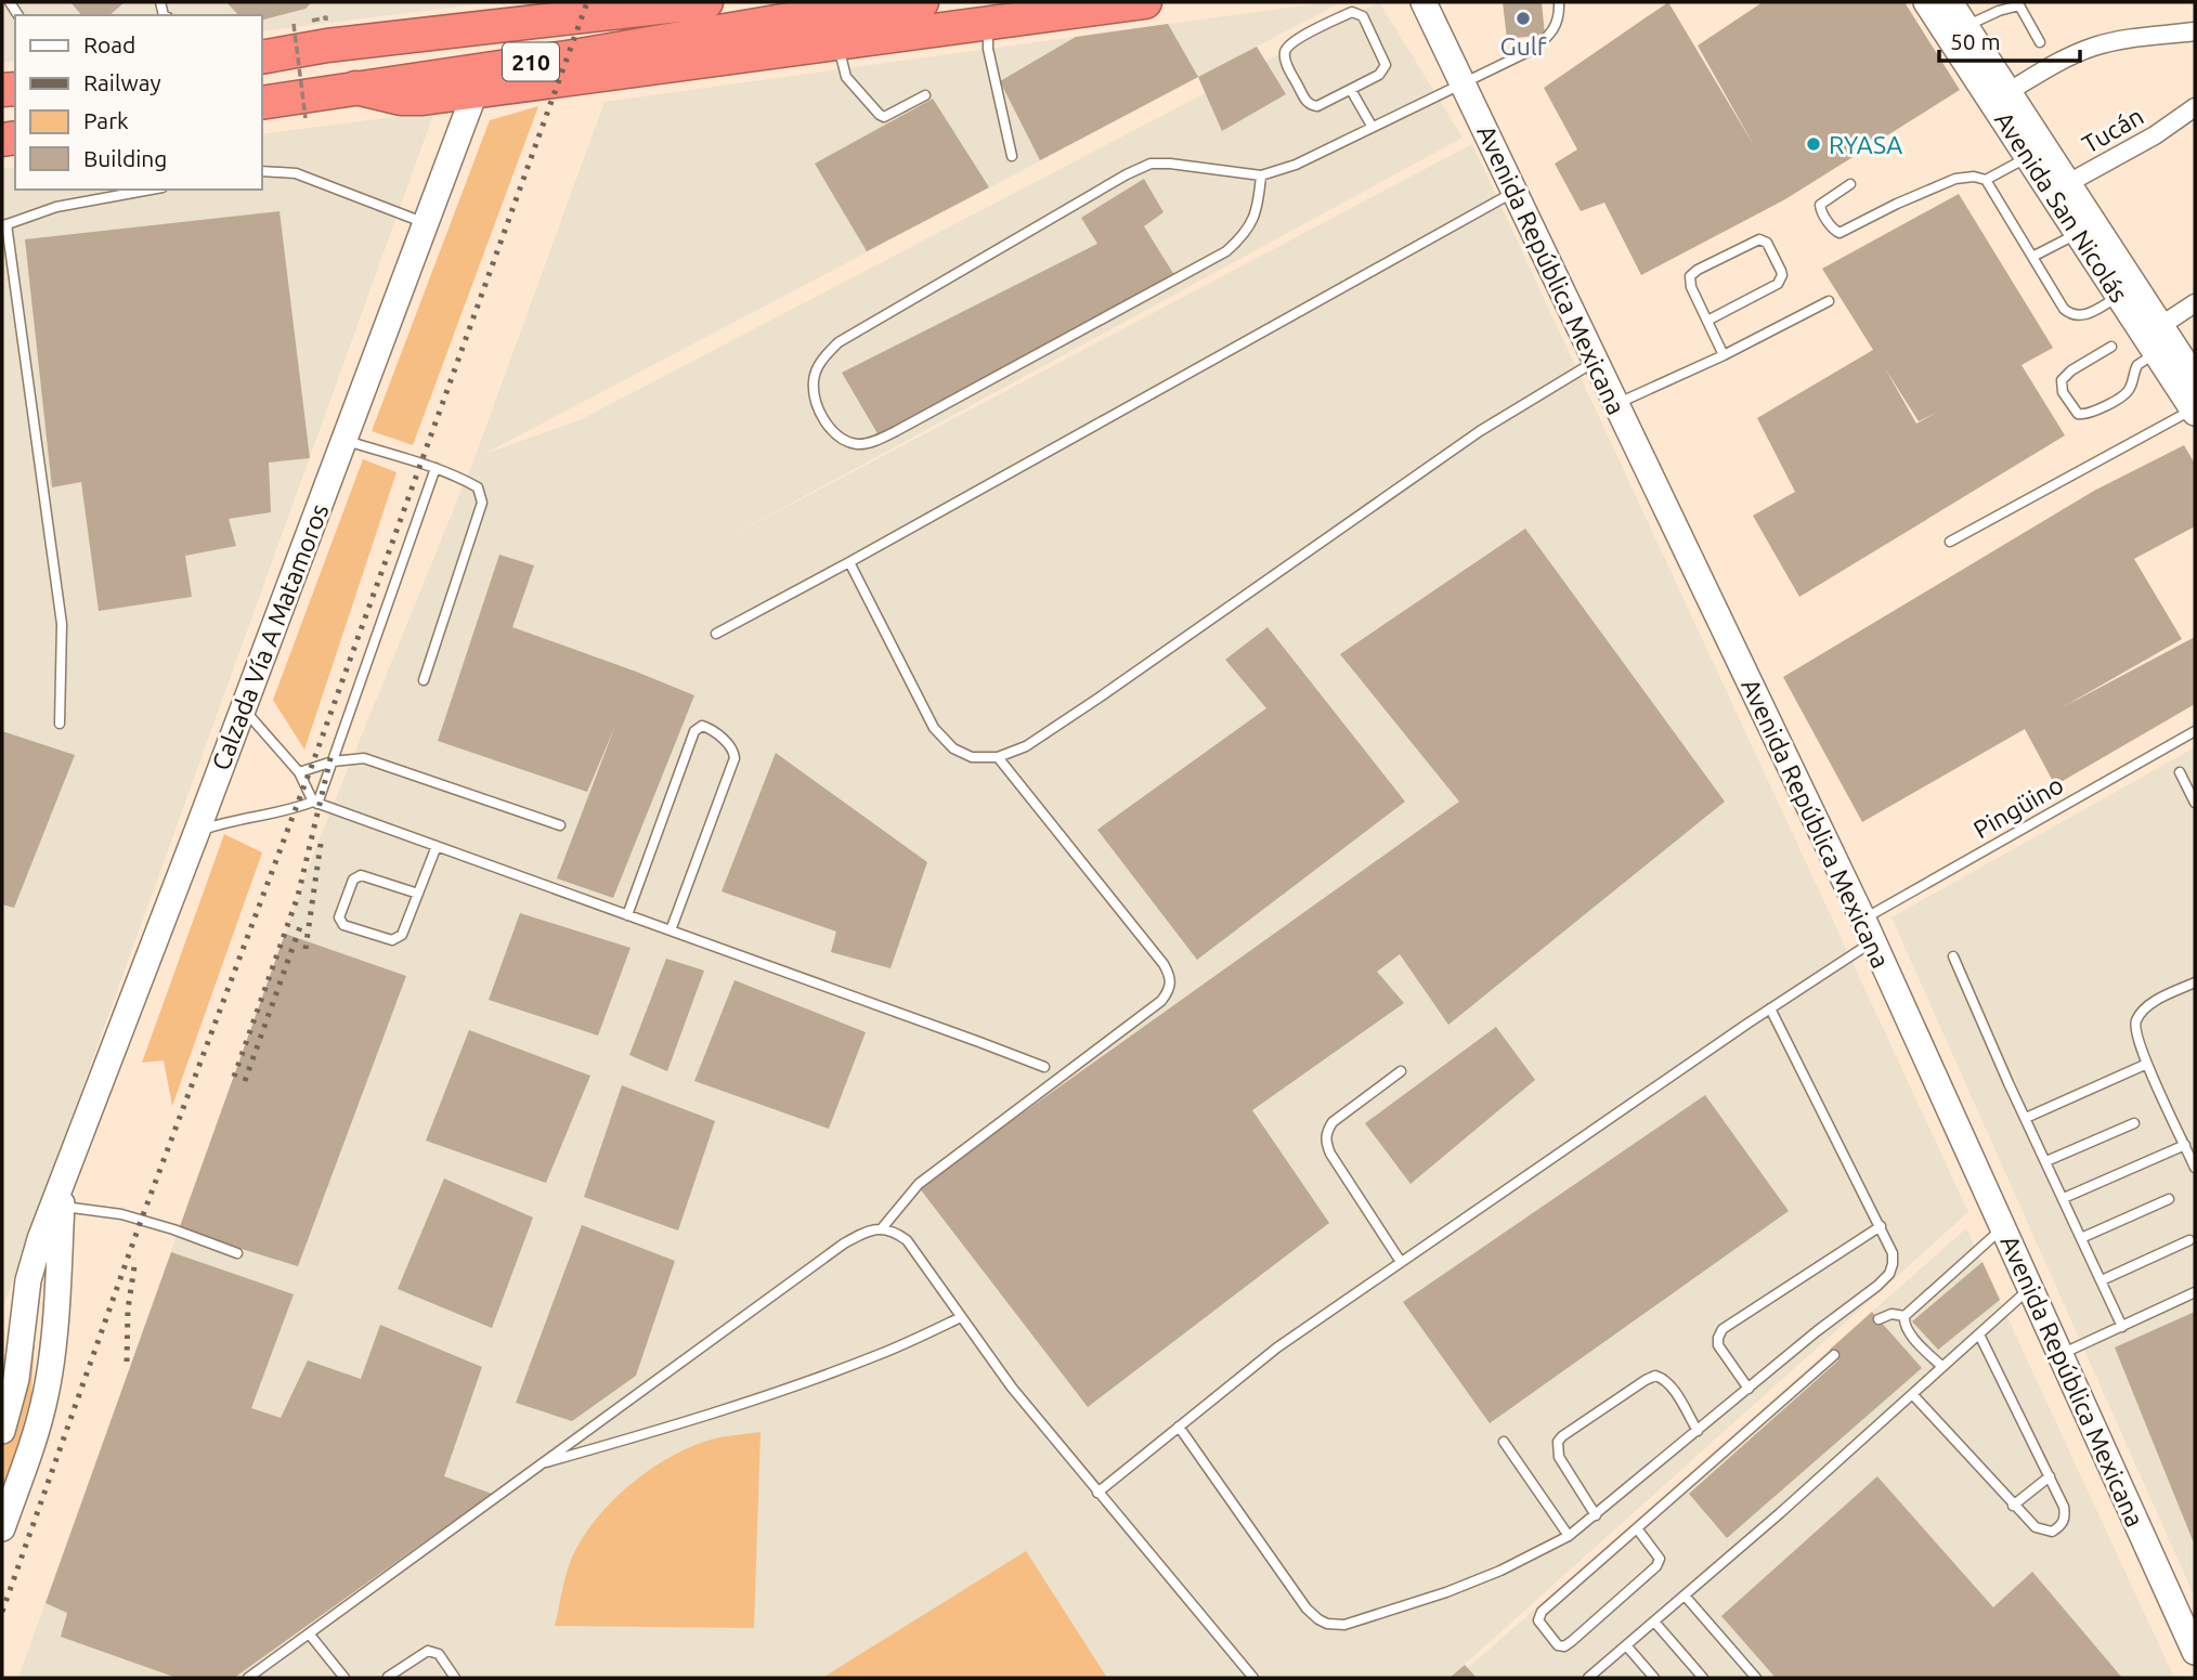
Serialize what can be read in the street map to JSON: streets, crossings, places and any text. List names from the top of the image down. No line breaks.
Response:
{"streets":{"highway":["210"],"street":["Tucán","Avenida San Nicolás","Avenida República Mexicana","Calzada Vía A Matamoros"],"lane":["Pingüino"]},"crossings":[["Tucán","Avenida San Nicolás"],["Avenida República Mexicana","Pingüino"]],"places":["Gulf","RYASA"],"legend":["Road","Railway","Park","Building"],"scale_bar":"50 m"}
